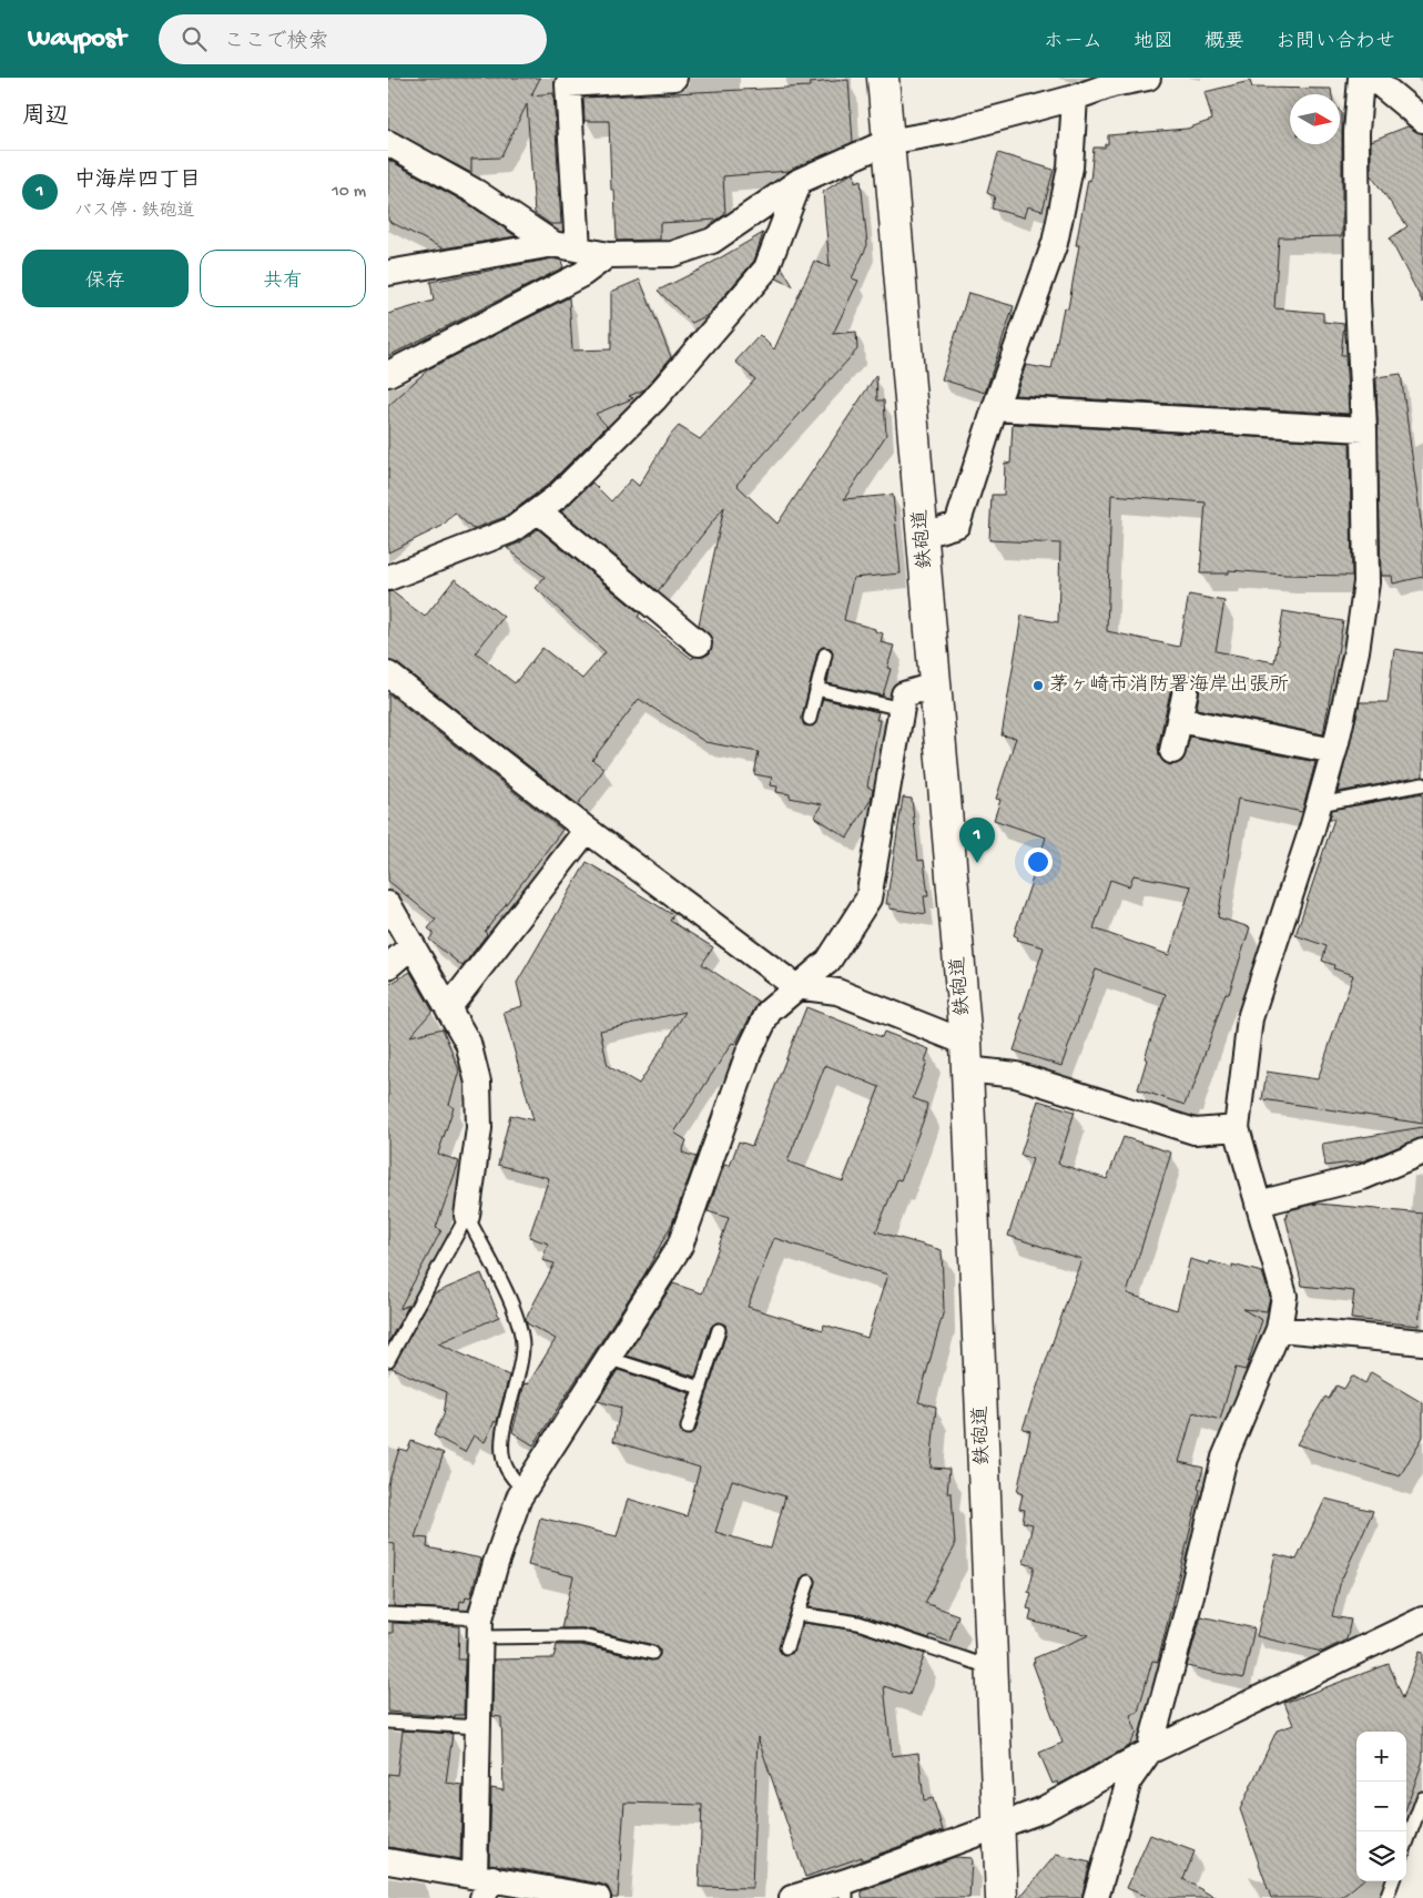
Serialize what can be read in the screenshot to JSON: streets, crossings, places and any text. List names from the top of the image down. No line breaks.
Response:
{"streets":{"street":["鉄砲道"]},"places":["茅ヶ崎市消防署海岸出張所"],"north":"right","page":{"header":"Waypost","search":"ここで検索","nav":["ホーム","地図","概要","お問い合わせ"],"heading":"周辺","list":[{"mark":"1","name":"中海岸四丁目","note":"バス停 · 鉄砲道","value":"10 m"}],"buttons":["保存","共有"],"pins":"1","map_buttons":["+","−"]}}
